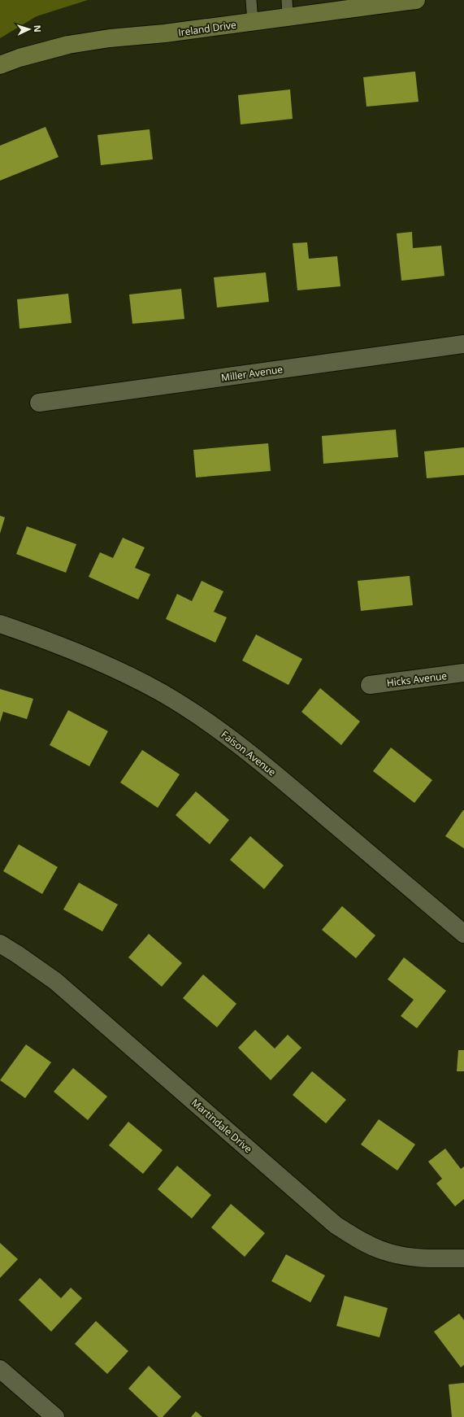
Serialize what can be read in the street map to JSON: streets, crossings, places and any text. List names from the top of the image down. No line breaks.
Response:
{"streets":{"main road":["Ireland Drive"],"street":["Miller Avenue","Hicks Avenue","Faison Avenue","Martindale Drive"]},"north":"right"}
